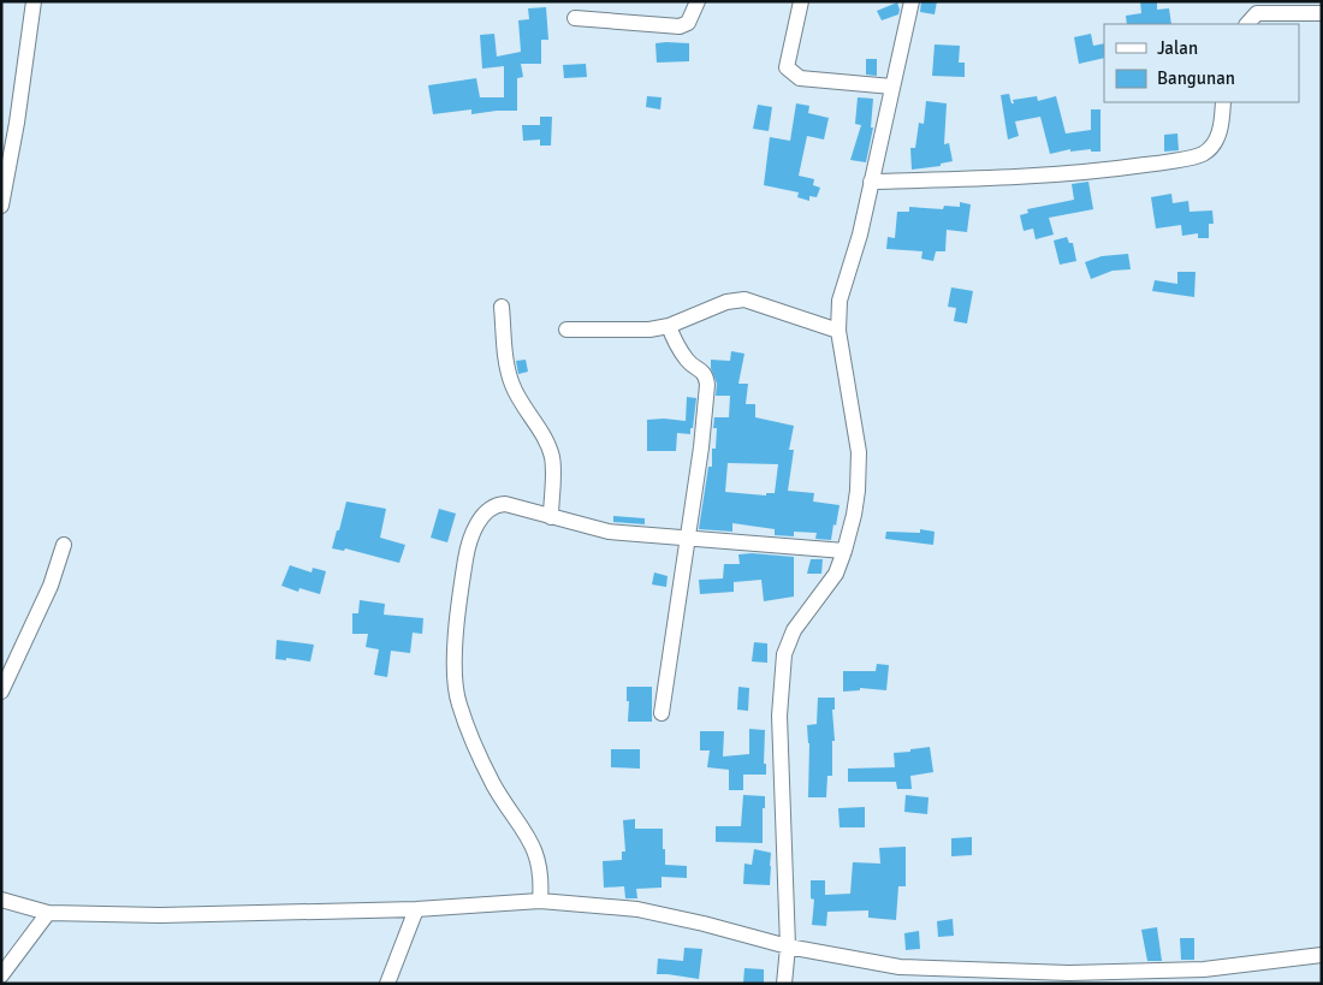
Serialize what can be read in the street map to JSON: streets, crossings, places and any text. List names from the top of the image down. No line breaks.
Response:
{"legend":["Jalan","Bangunan"]}
